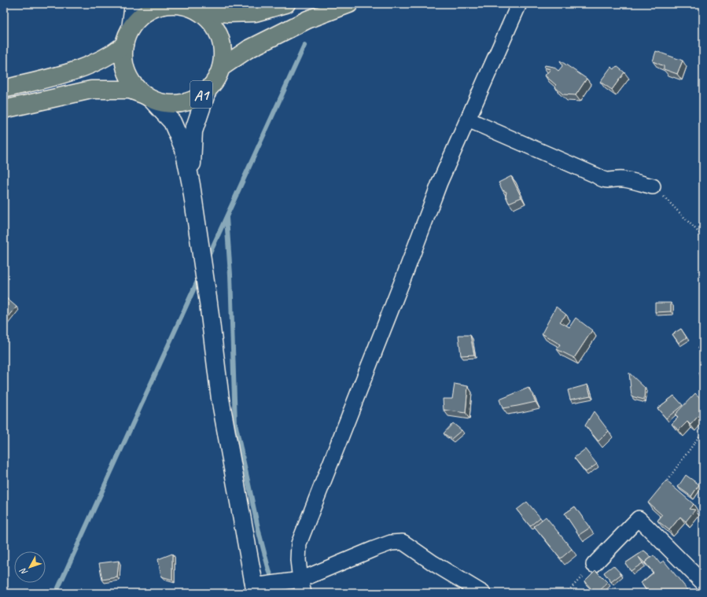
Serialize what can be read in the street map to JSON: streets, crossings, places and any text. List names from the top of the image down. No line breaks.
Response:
{"streets":{"highway":["A1"]},"north":"bottom left"}
